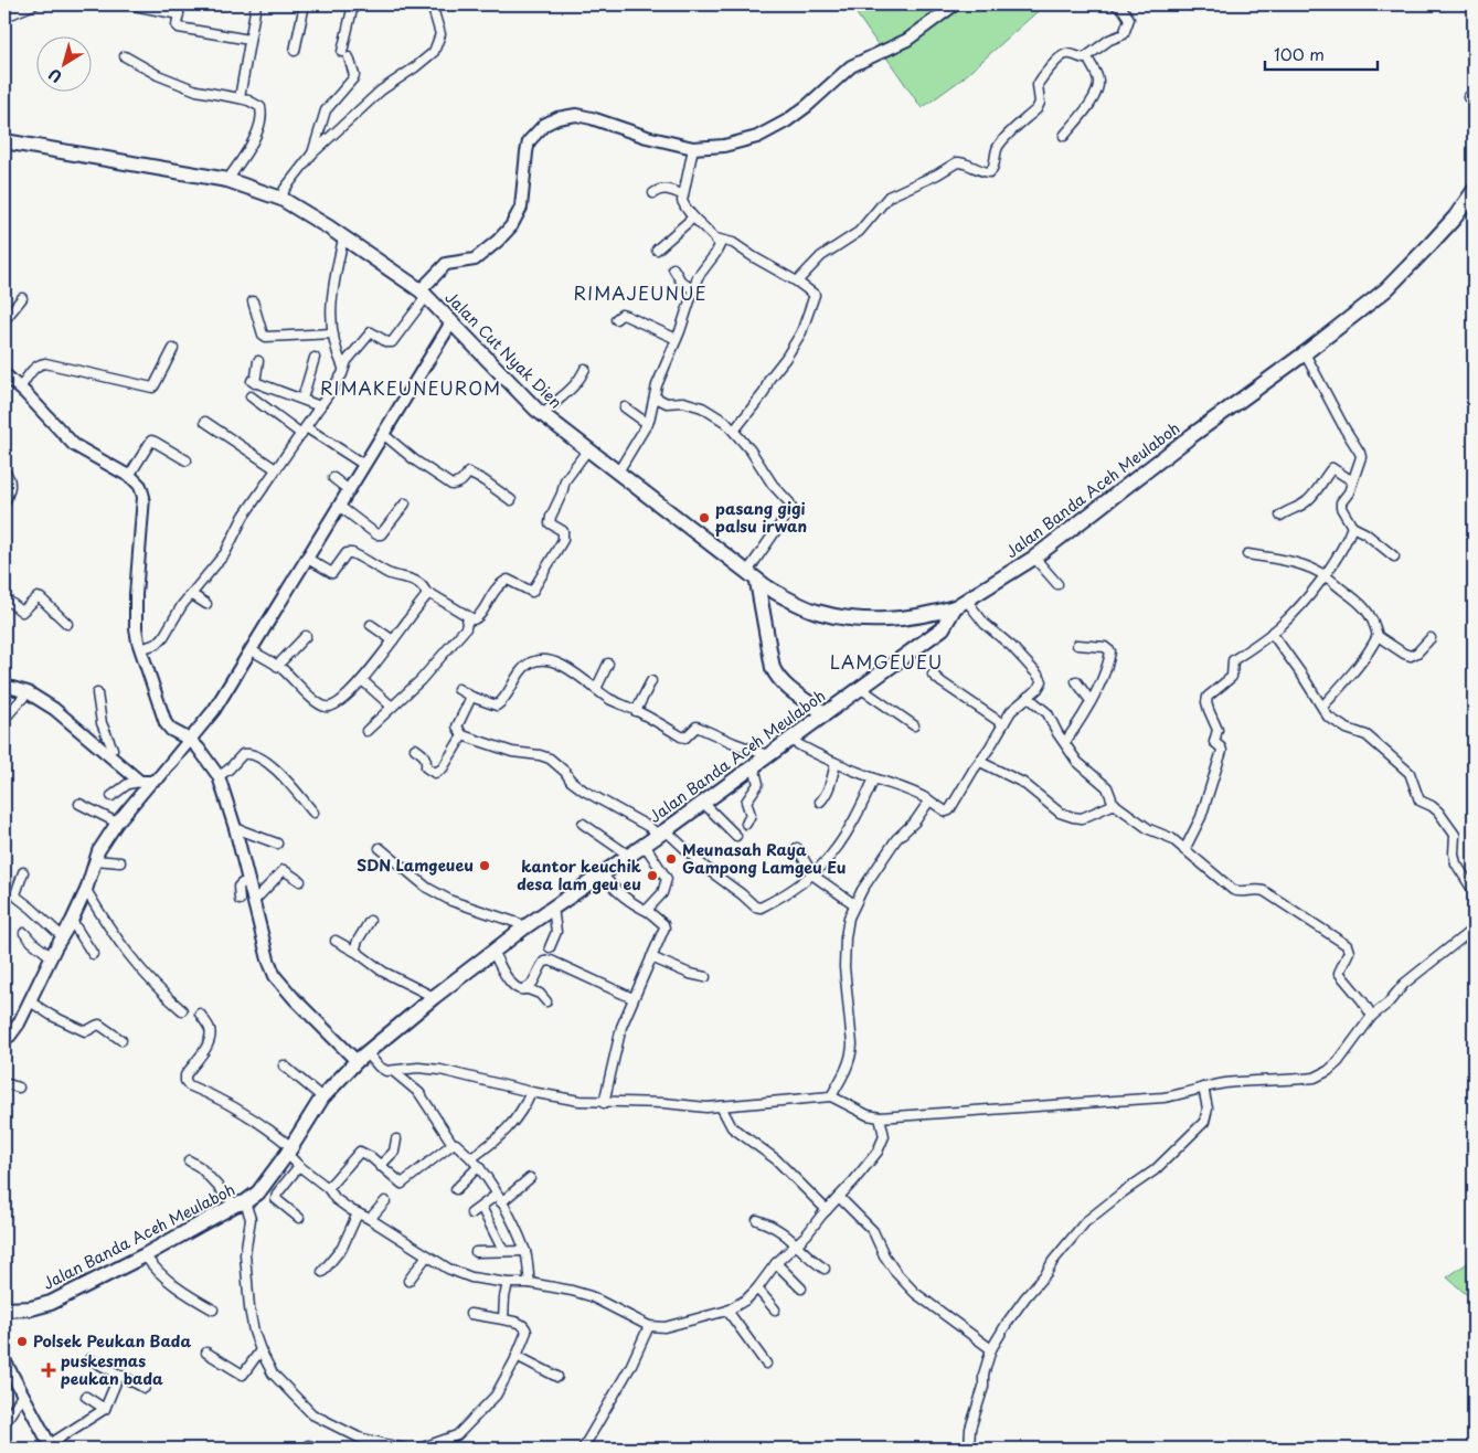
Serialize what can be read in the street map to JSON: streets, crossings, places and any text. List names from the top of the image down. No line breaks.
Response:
{"streets":{"highway":["Jalan Cut Nyak Dien","Jalan Banda Aceh Meulaboh"]},"crossings":[["Jalan Cut Nyak Dien","Jalan Banda Aceh Meulaboh"]],"districts":["RIMAJEUNUE","RIMAKEUNEUROM","LAMGEUEU"],"places":{"other":["pasang gigi palsu irwan","Meunasah Raya Gampong Lamgeu Eu","SDN Lamgeueu","kantor keuchik desa lam geu eu","Polsek Peukan Bada"],"health":["puskesmas peukan bada"]},"scale_bar":"100 m","north":"bottom left"}
